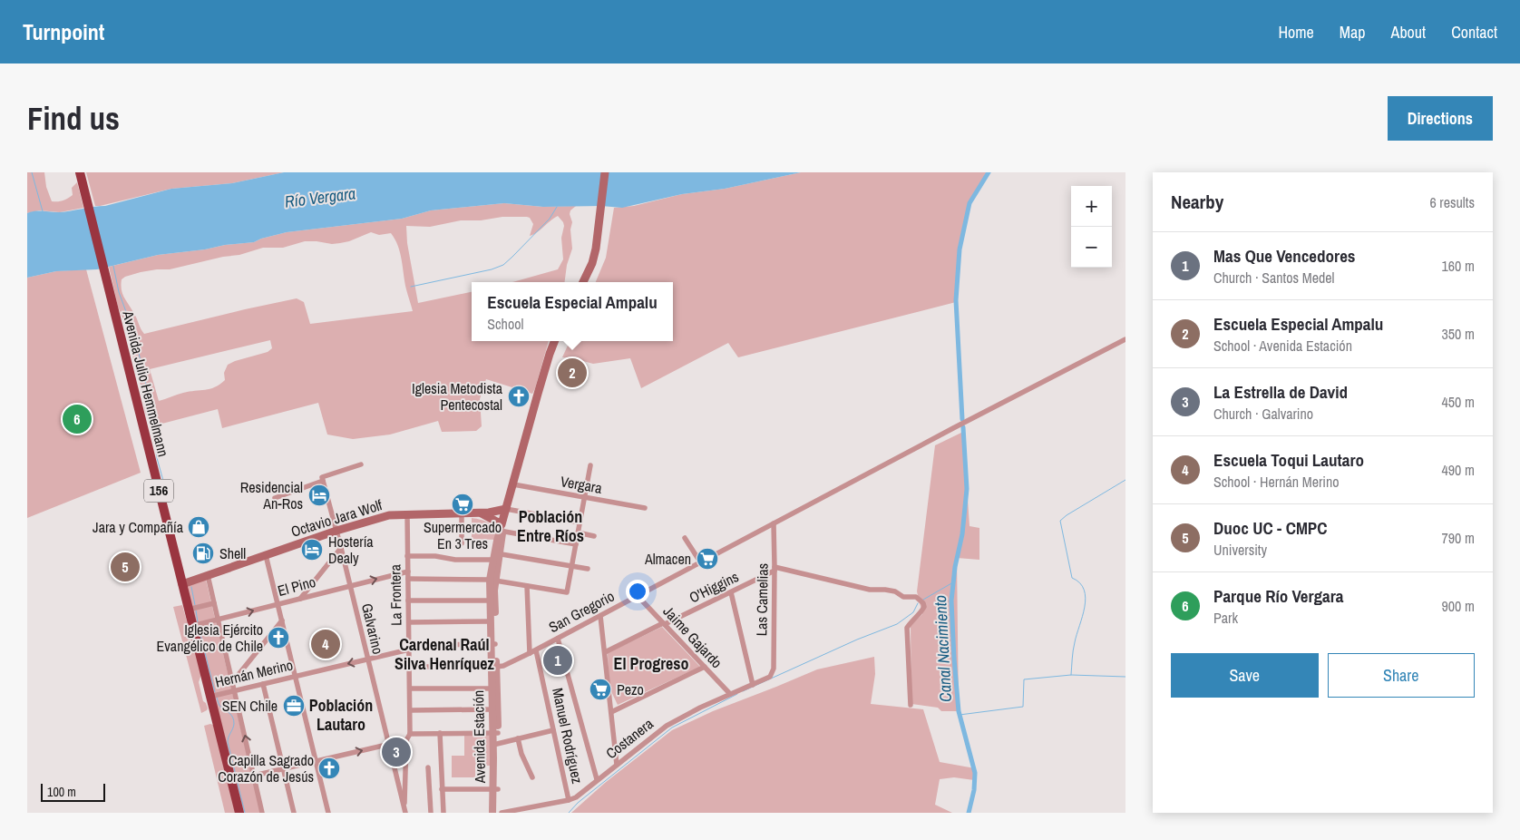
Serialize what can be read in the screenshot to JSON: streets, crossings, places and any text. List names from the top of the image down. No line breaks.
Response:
{"streets":{"highway":["Avenida Julio Hemmelmann","156"],"main road":["Octavio Jara Wolf","Avenida Estación"],"street":["Vergara","El Pino","O'Higgins","La Frontera","Las Camelias","San Gregorio","Galvarino","Jaime Gajardo","Hernán Merino","Manuel Rodríguez","Costanera"]},"crossings":[["Avenida Julio Hemmelmann","Octavio Jara Wolf"],["Avenida Julio Hemmelmann","El Pino"],["Avenida Julio Hemmelmann","Hernán Merino"],["Vergara","Avenida Estación"],["Octavio Jara Wolf","La Frontera"],["Octavio Jara Wolf","Galvarino"],["Octavio Jara Wolf","Avenida Estación"],["El Pino","La Frontera"],["El Pino","Galvarino"],["O'Higgins","Las Camelias"],["O'Higgins","Jaime Gajardo"],["La Frontera","Galvarino"],["La Frontera","Hernán Merino"],["Las Camelias","San Gregorio"],["Las Camelias","Costanera"],["San Gregorio","Jaime Gajardo"],["San Gregorio","Manuel Rodríguez"],["San Gregorio","Avenida Estación"],["Galvarino","Hernán Merino"],["Jaime Gajardo","Costanera"],["Hernán Merino","Avenida Estación"],["Manuel Rodríguez","Costanera"]],"one_way":["El Pino"],"districts":["Población Entre Ríos","Cardenal Raúl Silva Henríquez","El Progreso","Población Lautaro"],"water":["Río Vergara","Canal Nacimiento"],"places":{"church":["Iglesia Metodista Pentecostal","Iglesia Ejército Evangélico de Chile","Capilla Sagrado Corazón de Jesús"],"hotel":["Residencial An-Ros","Hostería Dealy"],"supermarket":["Supermercado En 3 Tres","Almacen","Pezo"],"shop":["Jara y Compañía"],"fuel station":["Shell"],"office":["SEN Chile"]},"scale_bar":"100 m","page":{"header":"Turnpoint","nav":["Home","Map","About","Contact"],"buttons":["Directions",["Save","Share"]],"title":"Find us","heading":["Nearby","6 results"],"map_buttons":["+","−"],"list":[{"mark":"1","name":"Mas Que Vencedores","note":"Church · Santos Medel","value":"160 m"},{"mark":"2","name":"Escuela Especial Ampalu","note":"School · Avenida Estación","value":"350 m"},{"mark":"3","name":"La Estrella de David","note":"Church · Galvarino","value":"450 m"},{"mark":"4","name":"Escuela Toqui Lautaro","note":"School · Hernán Merino","value":"490 m"},{"mark":"5","name":"Duoc UC - CMPC","note":"University","value":"790 m"},{"mark":"6","name":"Parque Río Vergara","note":"Park","value":"900 m"}],"popup":["Escuela Especial Ampalu","School"],"pins":["2","6","5","4","1","3"],"scale":"100 m"}}
